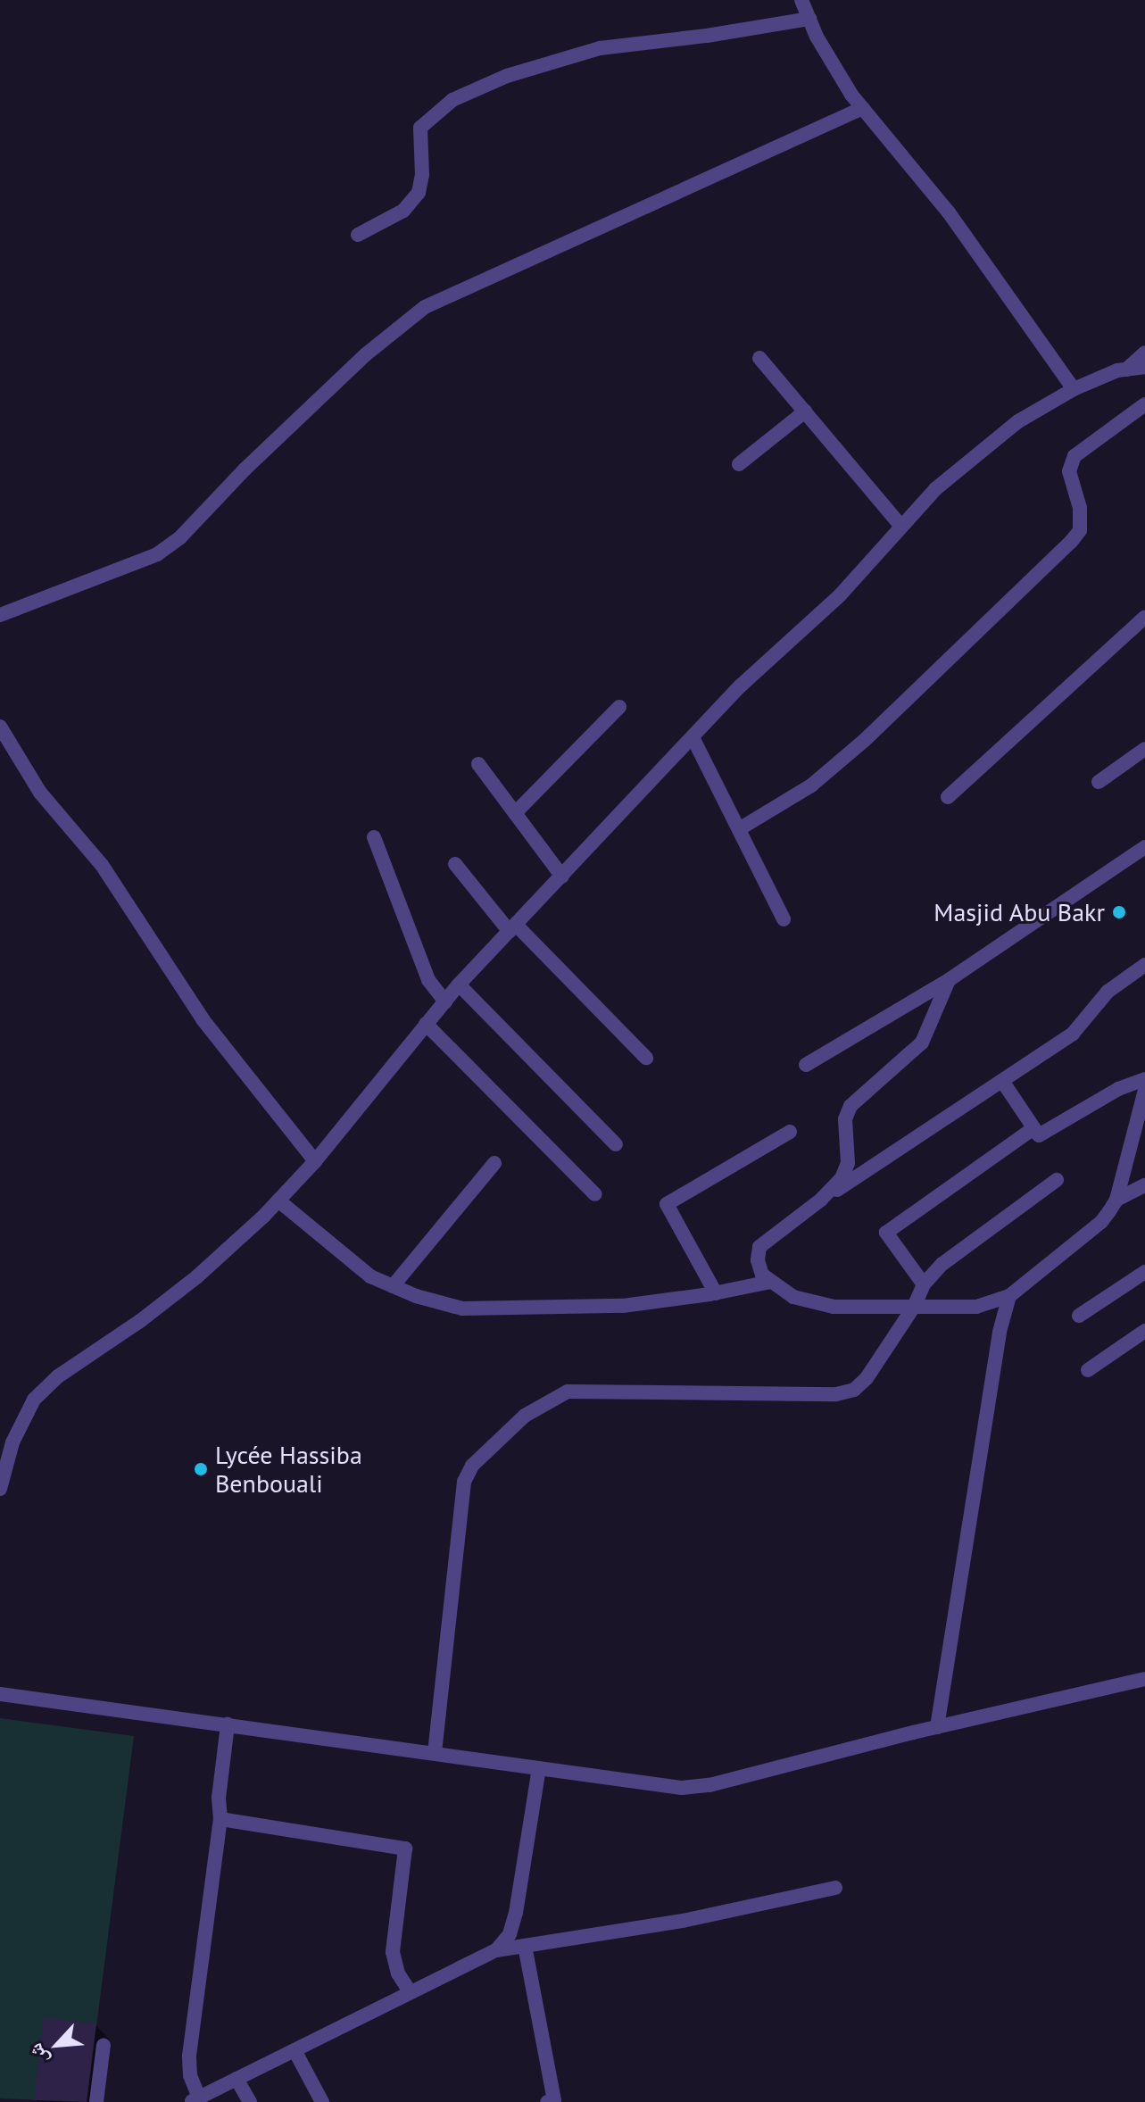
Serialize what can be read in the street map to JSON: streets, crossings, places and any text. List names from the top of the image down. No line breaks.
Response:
{"places":["Masjid Abu Bakr","Lycée Hassiba Benbouali"],"north":"bottom left"}
